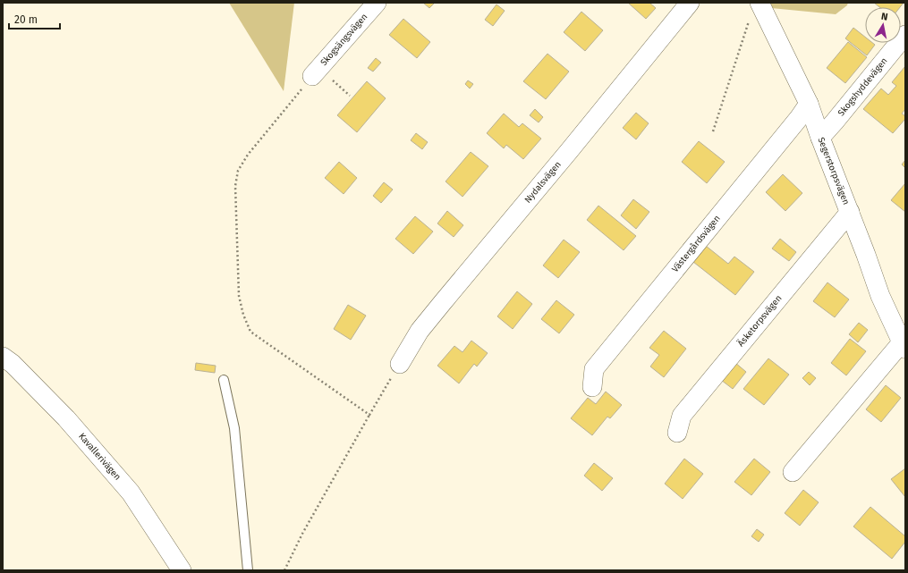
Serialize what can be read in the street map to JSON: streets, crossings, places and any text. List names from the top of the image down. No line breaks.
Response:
{"streets":{"street":["Skogsängsvägen","Skogshyddevägen","Segerstorpsvägen","Nydalsvägen","Västergårdsvägen","Äsketorpsvägen","Kavallerivägen"]},"crossings":[["Skogshyddevägen","Segerstorpsvägen"],["Segerstorpsvägen","Västergårdsvägen"],["Segerstorpsvägen","Äsketorpsvägen"]],"scale_bar":"20 m","north":"top"}
